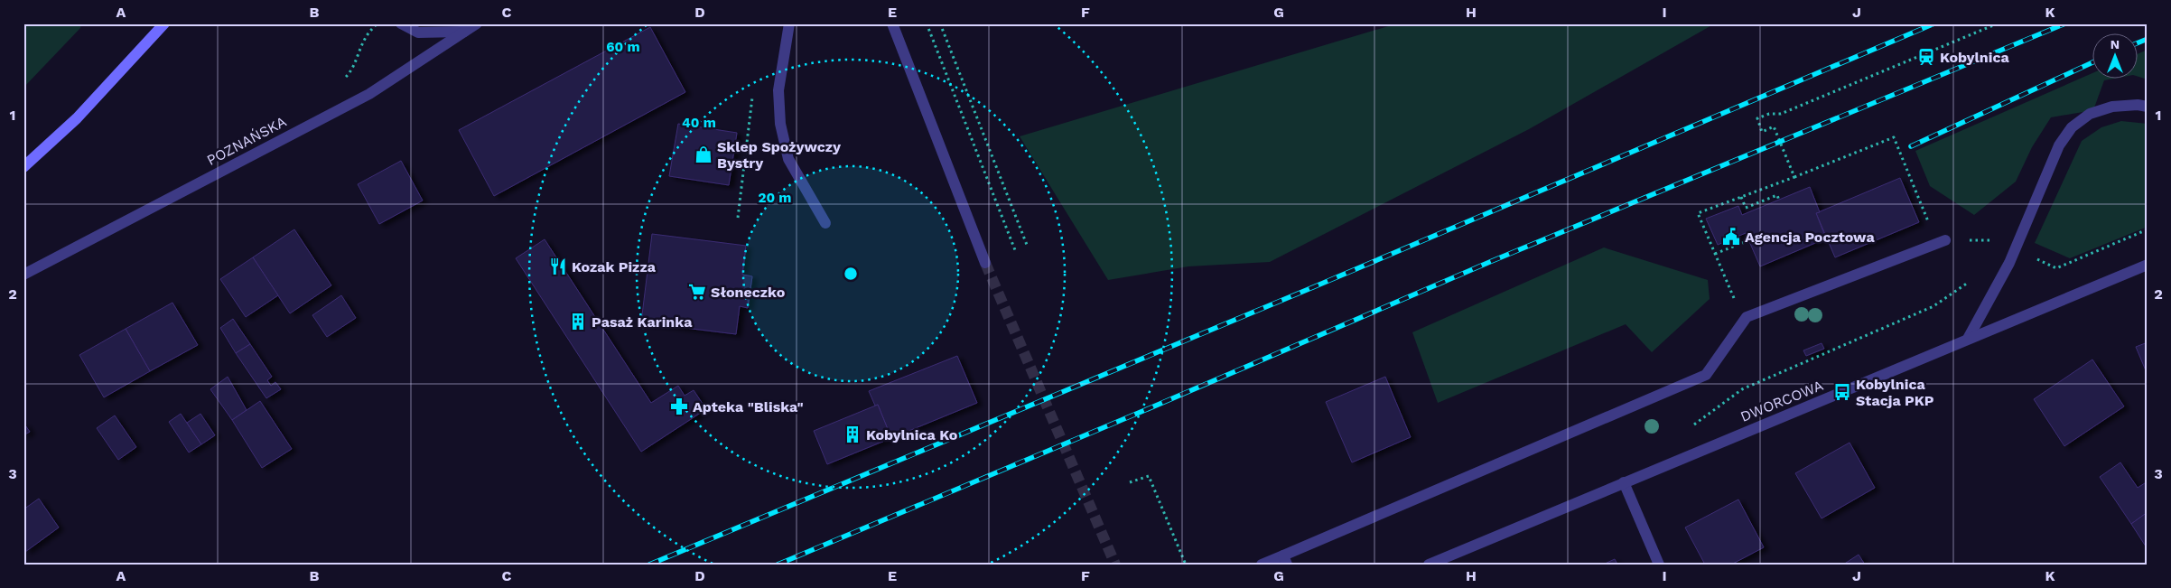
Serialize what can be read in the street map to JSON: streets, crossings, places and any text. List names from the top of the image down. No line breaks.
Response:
{"streets":{"street":["POZNAŃSKA","DWORCOWA"]},"places":{"station":["Kobylnica"],"shop":["Sklep Spożywczy Bystry"],"public building":["Agencja Pocztowa"],"restaurant":["Kozak Pizza"],"supermarket":["Słoneczko"],"building":["Pasaż Karinka","Kobylnica Ko"],"bus stop":["Kobylnica Stacja PKP"],"pharmacy":["Apteka \"Bliska\""]},"north":"top","grid":{"columns":["A","B","C","D","E","F","G","H","I","J","K"],"rows":["1","2","3"]},"rings":["60 m","40 m","20 m"]}
